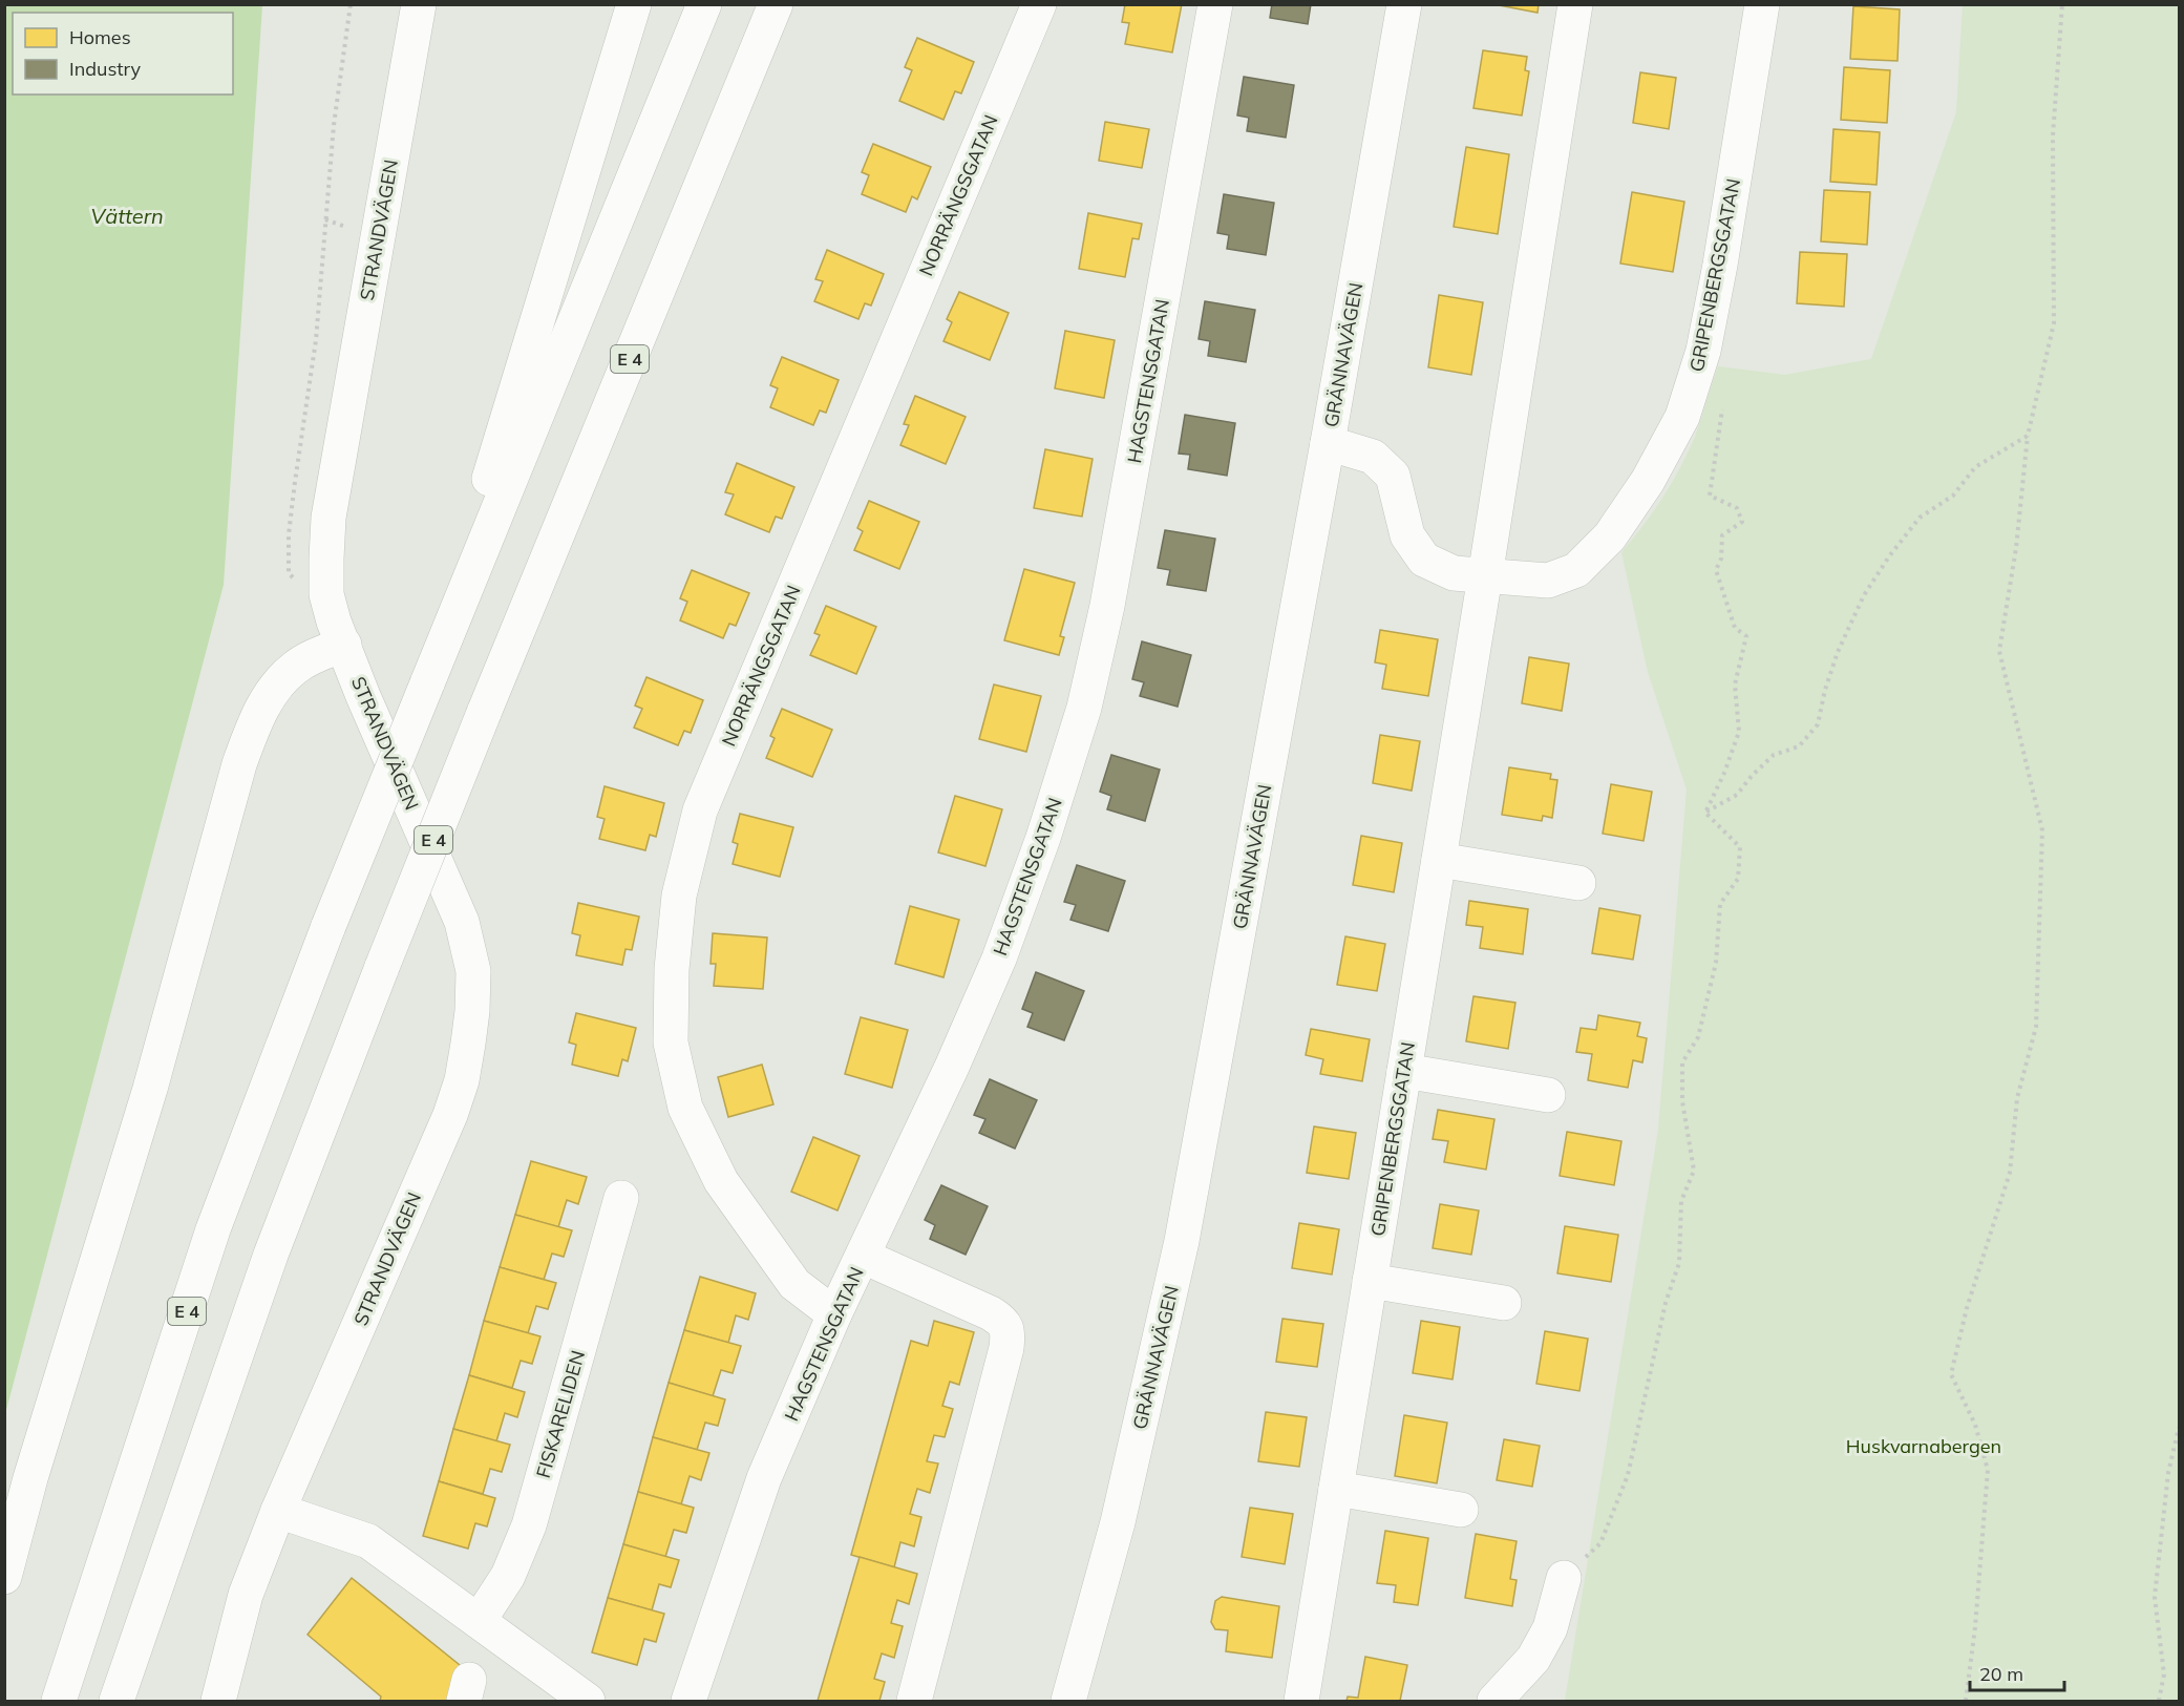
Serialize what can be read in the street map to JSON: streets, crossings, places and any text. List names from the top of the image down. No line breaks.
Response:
{"streets":{"main road":["NORRÄNGSGATAN","STRANDVÄGEN","GRIPENBERGSGATAN","GRÄNNAVÄGEN","E 4","HAGSTENSGATAN","FISKARELIDEN"]},"crossings":[["NORRÄNGSGATAN","HAGSTENSGATAN"],["GRIPENBERGSGATAN","GRÄNNAVÄGEN"]],"water":["Vättern"],"parks":["Huskvarnabergen"],"legend":["Homes","Industry"],"scale_bar":"20 m"}
